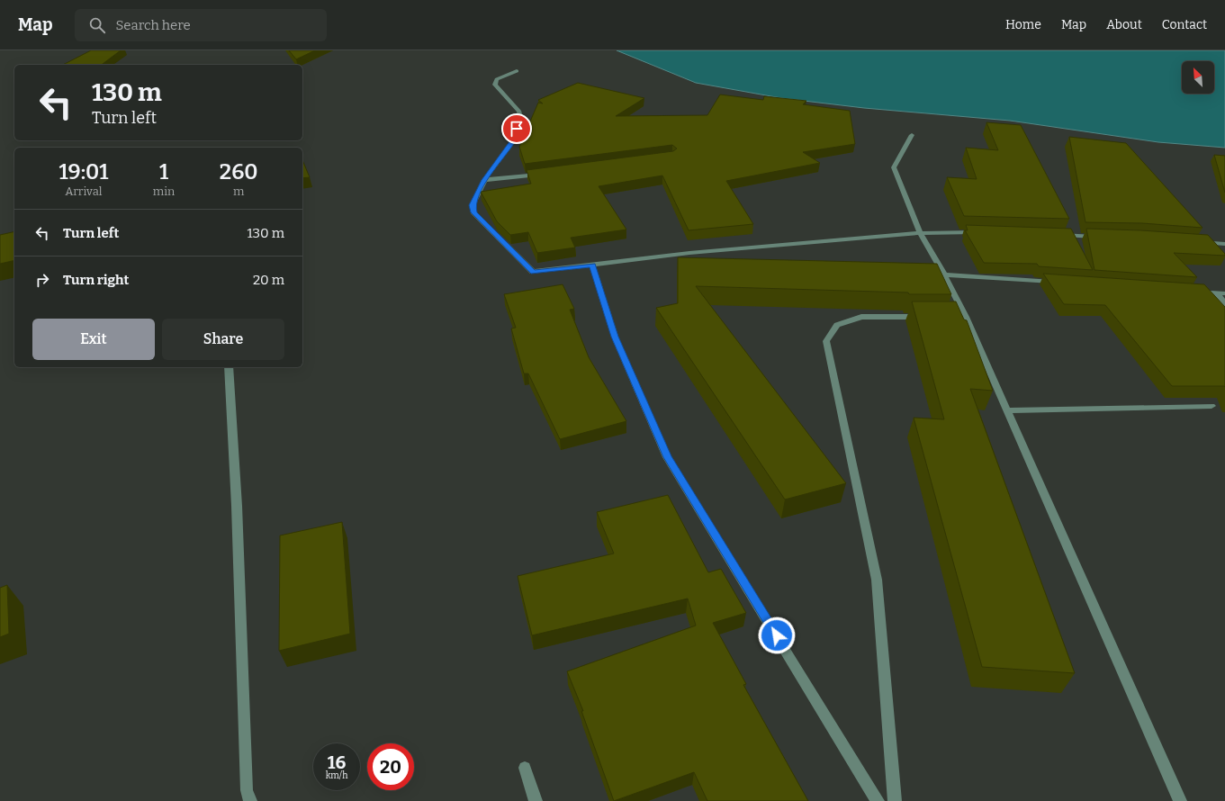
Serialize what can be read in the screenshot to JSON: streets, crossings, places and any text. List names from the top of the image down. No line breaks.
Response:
{"north":"top left","page":{"header":"Map","search":"Search here","nav":["Home","Map","About","Contact"],"turn":["130 m","Turn left"],"eta":["19:01","Arrival","1","min","260","m"],"list":[{"name":"Turn left","value":"130 m"},{"name":"Turn right","value":"20 m"}],"buttons":["Exit","Share"],"speed":"16 km/h","limit":"20"}}
